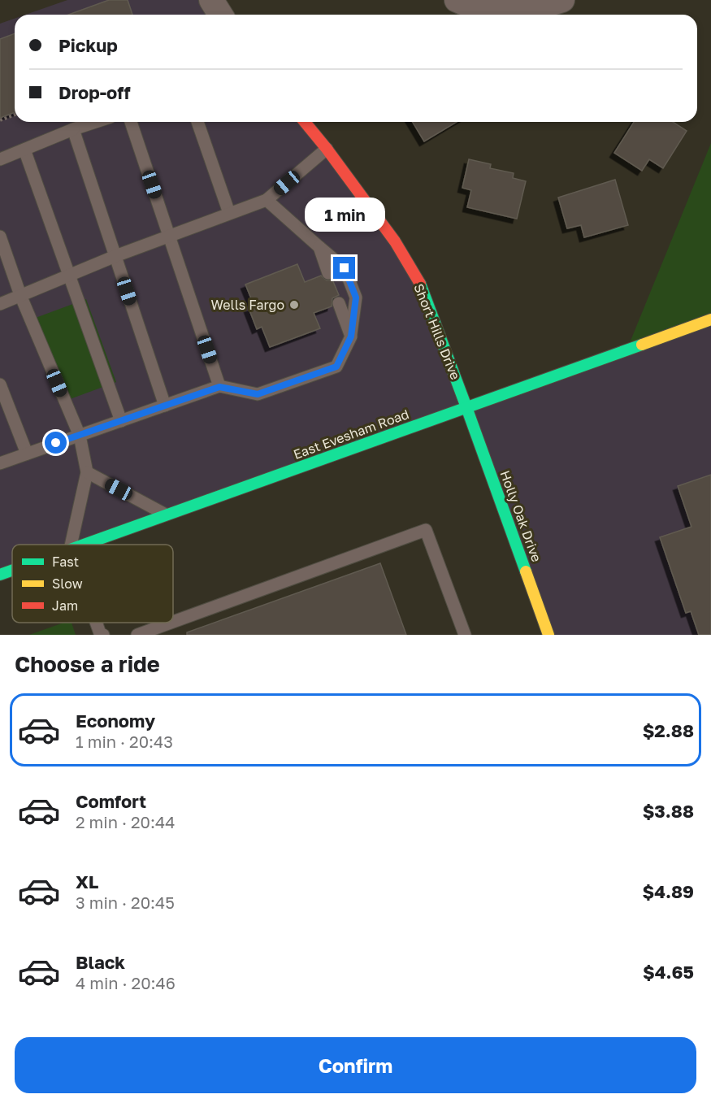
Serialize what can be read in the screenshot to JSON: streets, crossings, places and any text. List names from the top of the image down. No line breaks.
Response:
{"streets":{"main road":["Short Hills Drive","East Evesham Road","Holly Oak Drive"]},"crossings":[["Short Hills Drive","East Evesham Road"],["Short Hills Drive","Holly Oak Drive"],["East Evesham Road","Holly Oak Drive"]],"places":["Wells Fargo"],"legend":["Fast","Slow","Jam"],"page":{"banner":["Pickup","Drop-off"],"bubble":"1 min","heading":"Choose a ride","list":[{"name":"Economy","note":"1 min · 20:43","value":"$2.88"},{"name":"Comfort","note":"2 min · 20:44","value":"$3.88"},{"name":"XL","note":"3 min · 20:45","value":"$4.89"},{"name":"Black","note":"4 min · 20:46","value":"$4.65"}],"buttons":"Confirm"}}
